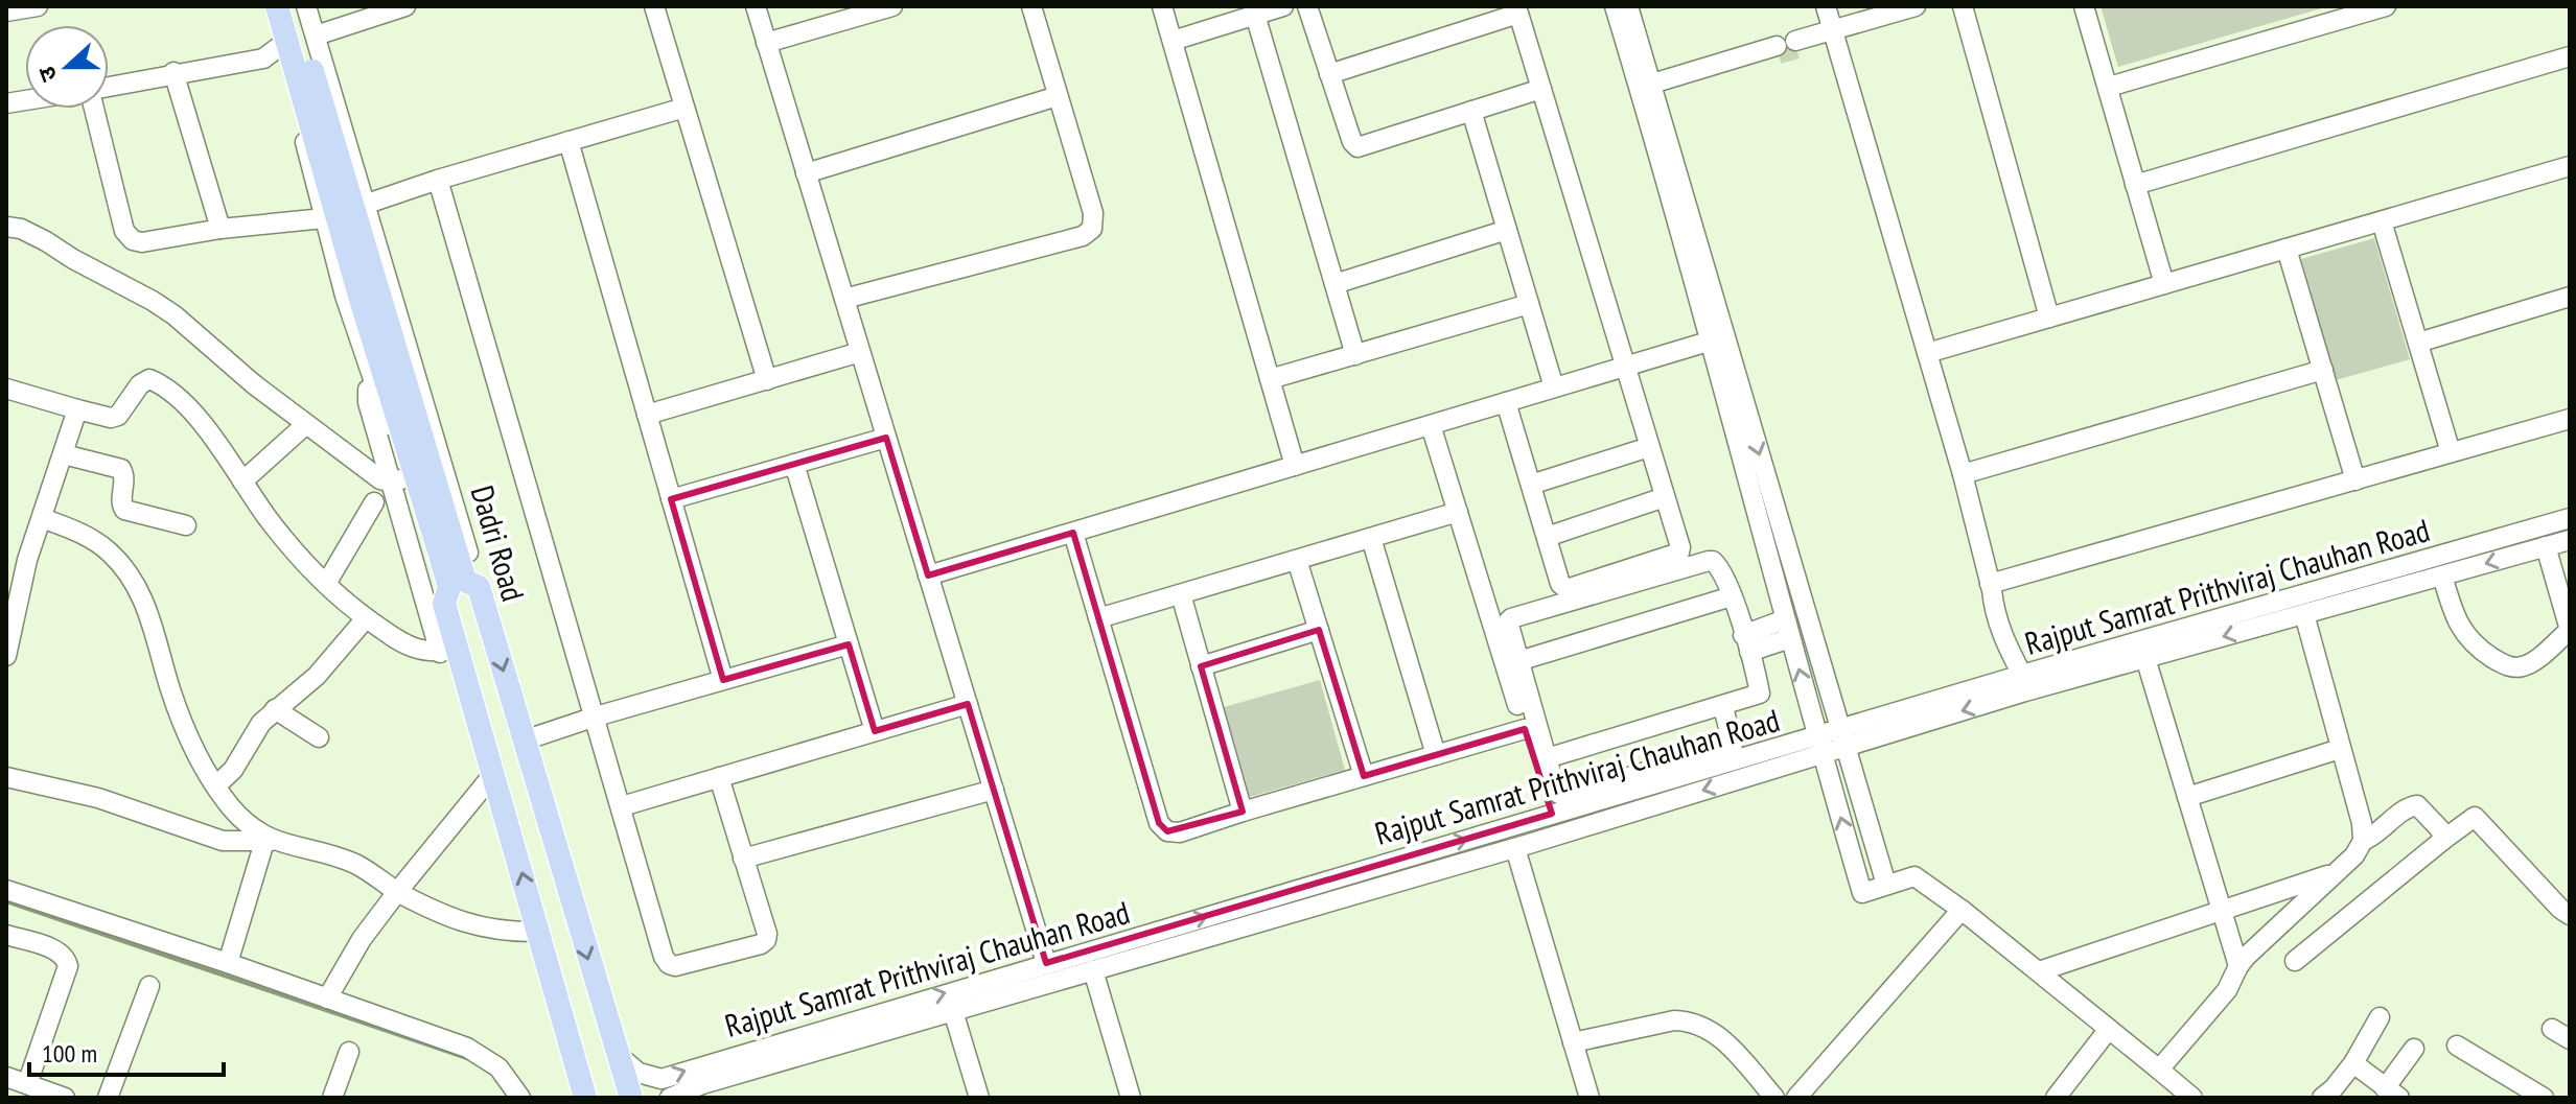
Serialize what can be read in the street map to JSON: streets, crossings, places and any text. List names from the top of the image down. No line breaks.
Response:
{"streets":{"main road":["Dadri Road"],"street":["Rajput Samrat Prithviraj Chauhan Road"]},"crossings":[["Dadri Road","Rajput Samrat Prithviraj Chauhan Road"]],"scale_bar":"100 m","north":"left"}
